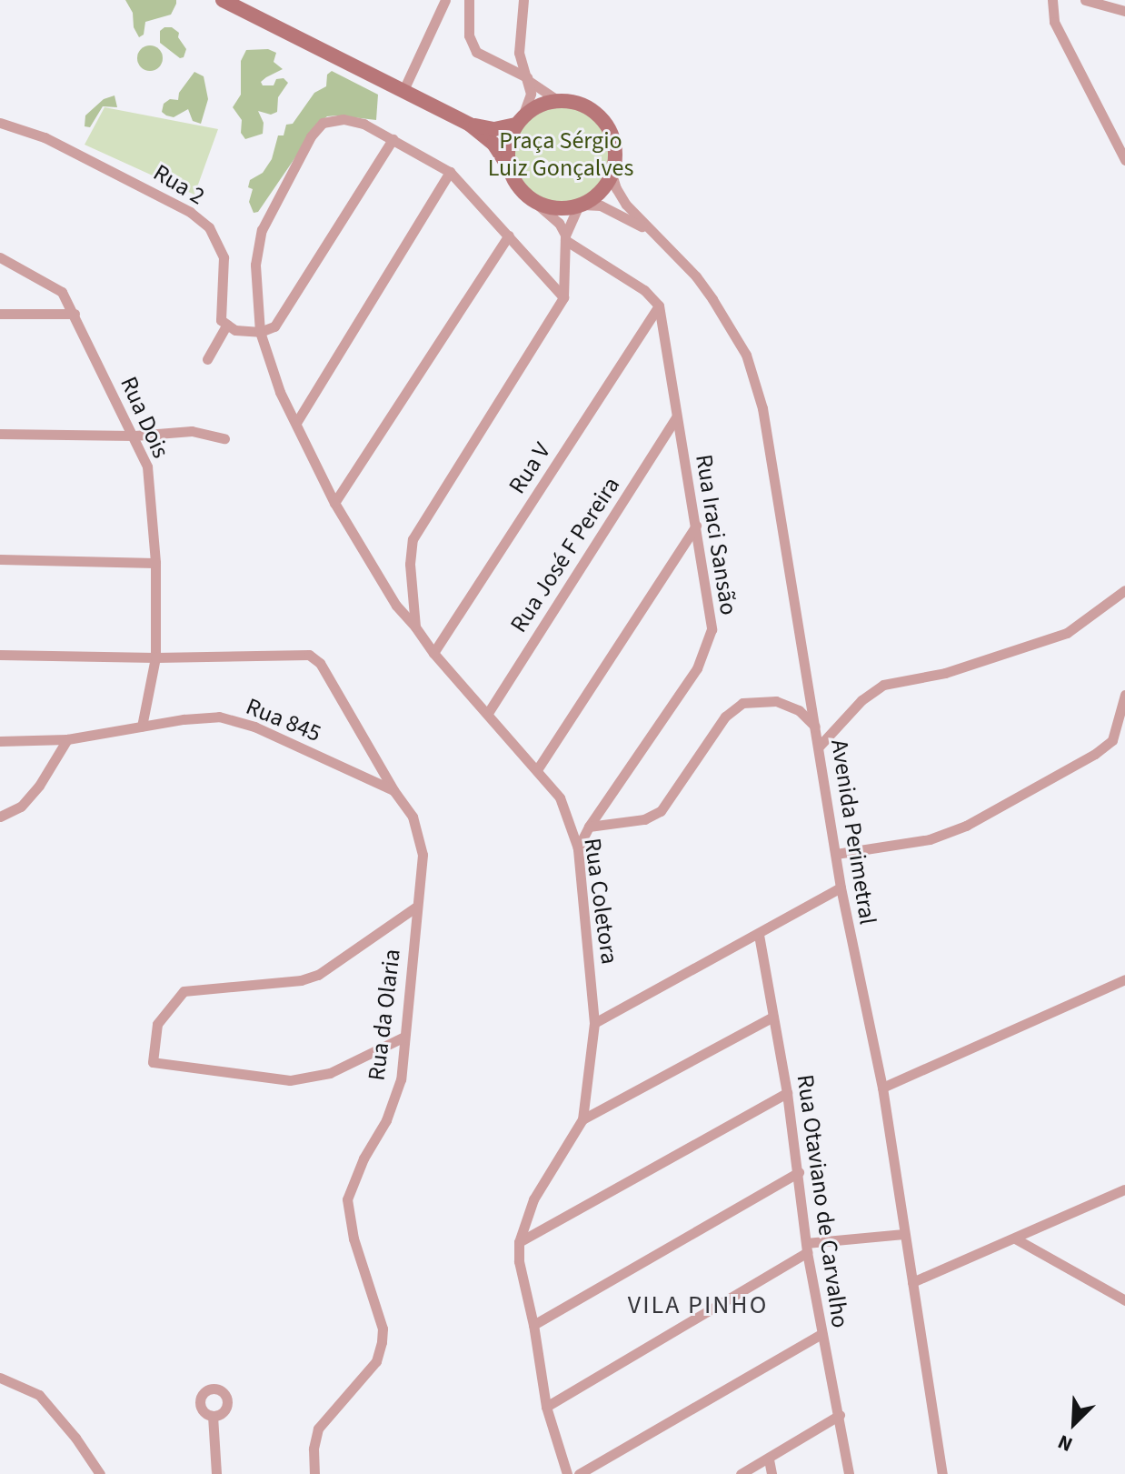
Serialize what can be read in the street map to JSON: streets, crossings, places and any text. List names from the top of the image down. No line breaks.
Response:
{"streets":{"street":["Rua 2","Rua Dois","Rua V","Rua Iraci Sansão","Rua José F Pereira","Rua 845","Avenida Perimetral","Rua Coletora","Rua da Olaria","Rua Otaviano de Carvalho"]},"crossings":[["Rua Dois","Rua 845"],["Rua Dois","Rua da Olaria"],["Rua V","Rua Iraci Sansão"],["Rua V","Rua Coletora"],["Rua Iraci Sansão","Rua José F Pereira"],["Rua Iraci Sansão","Rua Coletora"],["Rua José F Pereira","Rua Coletora"],["Rua 845","Rua da Olaria"]],"districts":["VILA PINHO"],"parks":["Praça Sérgio Luiz Gonçalves"],"north":"bottom left"}
